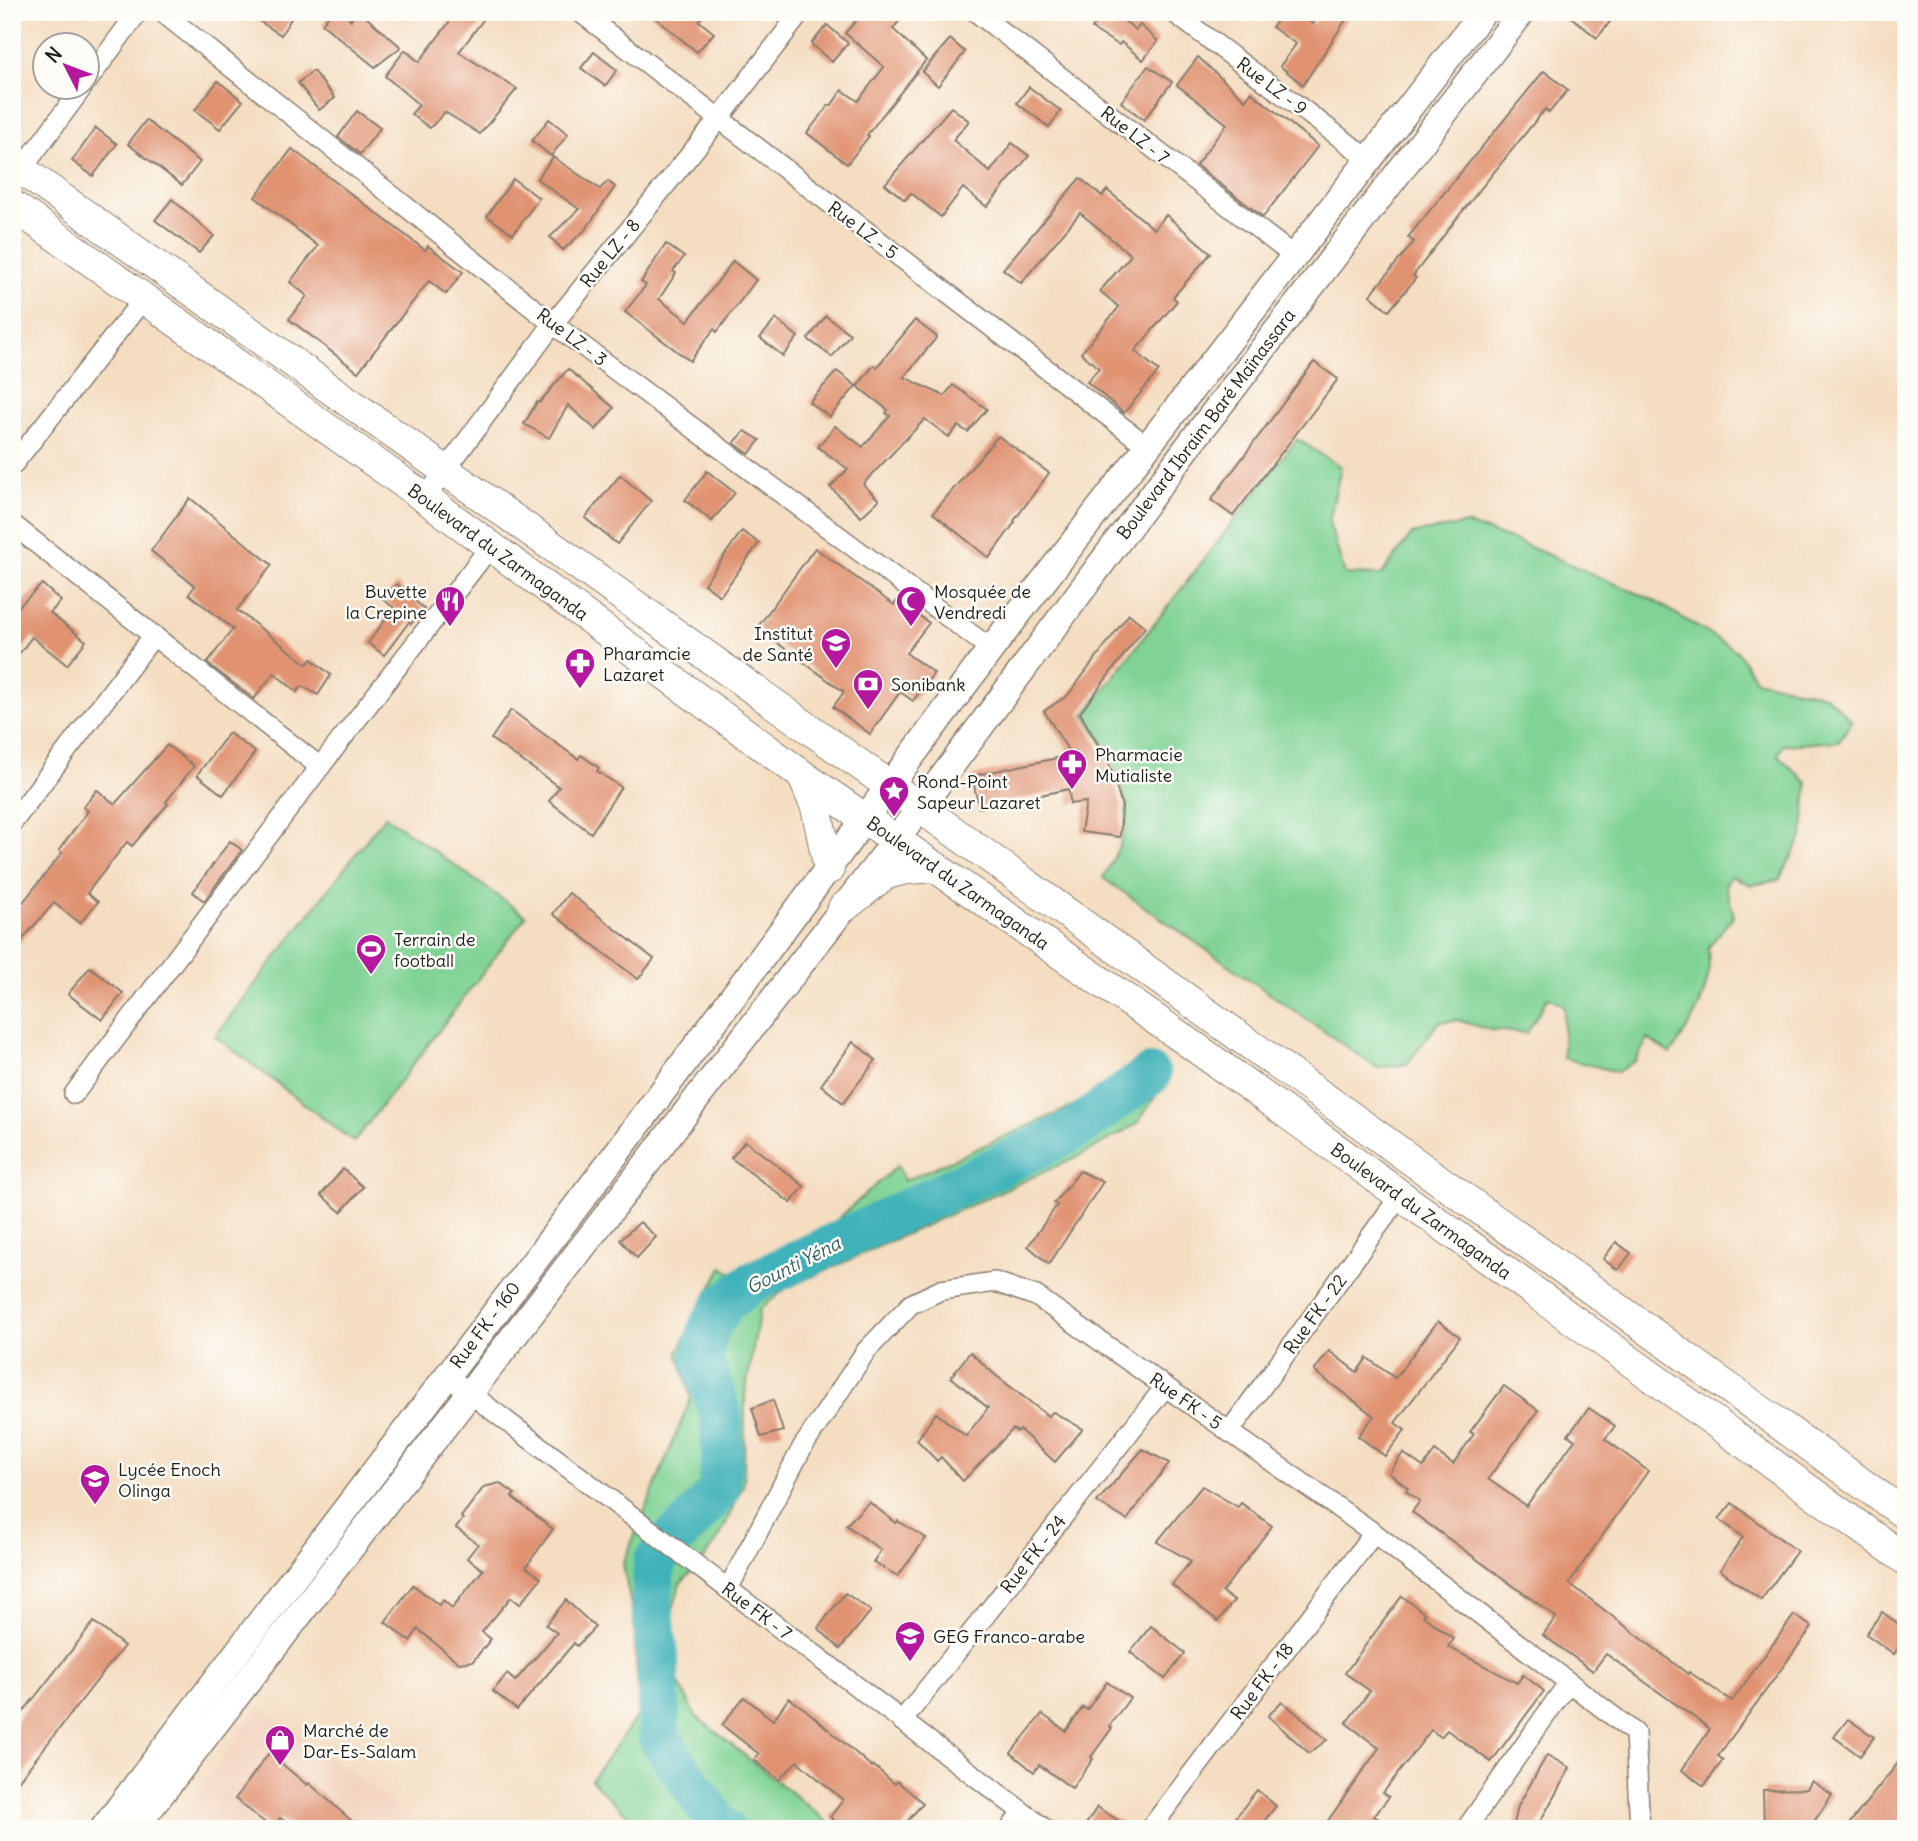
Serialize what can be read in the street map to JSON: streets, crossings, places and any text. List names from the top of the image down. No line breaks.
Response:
{"streets":{"main road":["Boulevard Ibraim Baré Maïnassara","Boulevard du Zarmaganda","Rue FK - 160"],"street":["Rue LZ - 9","Rue LZ - 7","Rue LZ - 5","Rue LZ - 8","Rue LZ - 3","Rue FK - 22","Rue FK - 5","Rue FK - 24","Rue FK - 7","Rue FK - 18"]},"crossings":[["Rue LZ - 9","Boulevard Ibraim Baré Maïnassara"],["Rue LZ - 7","Boulevard Ibraim Baré Maïnassara"],["Rue LZ - 5","Rue LZ - 8"],["Rue LZ - 5","Boulevard Ibraim Baré Maïnassara"],["Rue LZ - 8","Rue LZ - 3"],["Rue LZ - 8","Boulevard du Zarmaganda"],["Rue LZ - 3","Boulevard Ibraim Baré Maïnassara"],["Boulevard Ibraim Baré Maïnassara","Boulevard du Zarmaganda"],["Boulevard Ibraim Baré Maïnassara","Rue FK - 160"],["Boulevard du Zarmaganda","Rue FK - 22"],["Boulevard du Zarmaganda","Rue FK - 160"],["Rue FK - 22","Rue FK - 5"],["Rue FK - 160","Rue FK - 7"],["Rue FK - 5","Rue FK - 24"],["Rue FK - 5","Rue FK - 7"],["Rue FK - 5","Rue FK - 18"],["Rue FK - 24","Rue FK - 7"]],"water":["Gounti Yéna"],"places":{"restaurant":["Buvette la Crepine"],"mosque":["Mosquée de Vendredi"],"school or university":["Institut de Santé","Lycée Enoch Olinga","GEG Franco-arabe"],"pharmacy":["Pharamcie Lazaret","Pharmacie Mutialiste"],"bank":["Sonibank"],"place":["Rond-Point Sapeur Lazaret"],"sports":["Terrain de football"],"shop":["Marché de Dar-Es-Salam"]},"north":"top left"}
